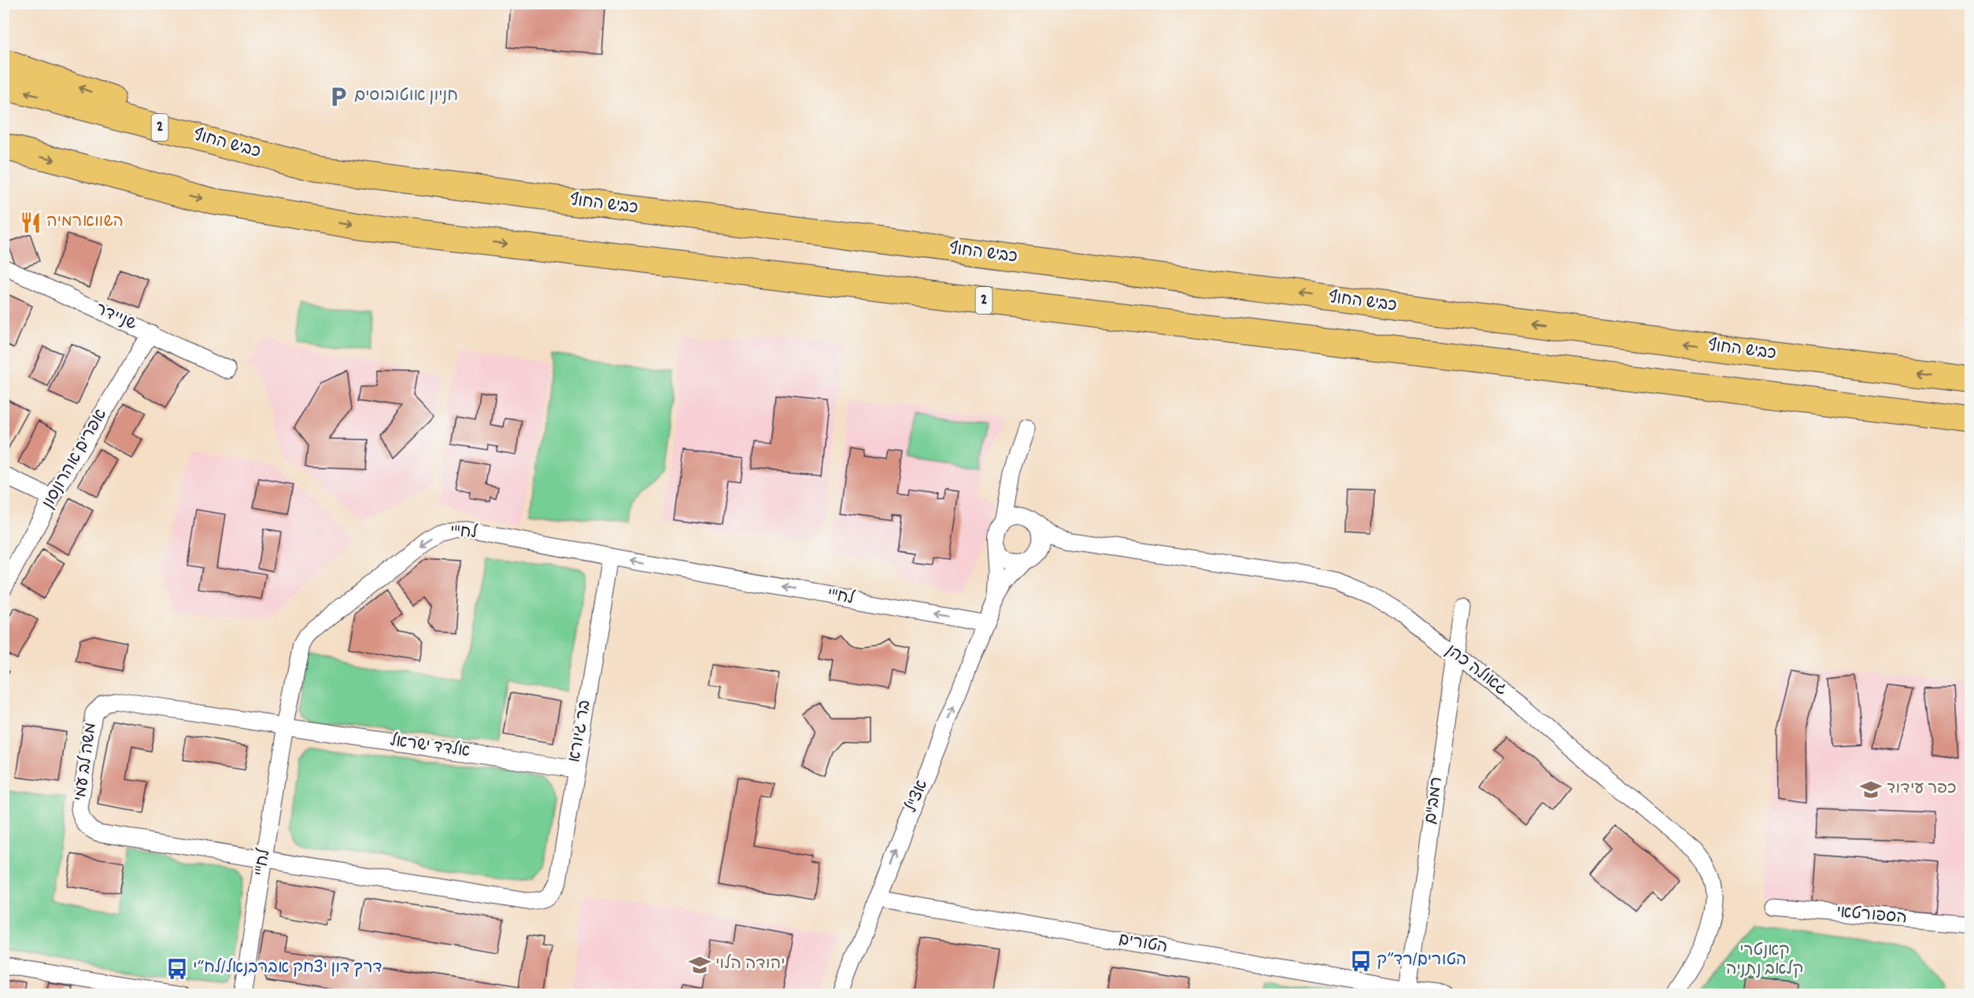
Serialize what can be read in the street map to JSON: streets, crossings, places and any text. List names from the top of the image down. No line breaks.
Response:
{"streets":{"highway":["2","כביש החוף"],"street":["שניידר","אפרים אהרונסון","לח\"י","גאולה כהן","בר גיורא","אלדד ישראל","משה לב עמי","אצ\"ל","רמב\"ם","הספורטאי","הטורים"]},"crossings":[["שניידר","אפרים אהרונסון"],["לח\"י","בר גיורא"],["לח\"י","אלדד ישראל"],["לח\"י","משה לב עמי"],["לח\"י","אצ\"ל"],["גאולה כהן","אצ\"ל"],["גאולה כהן","רמב\"ם"],["בר גיורא","אלדד ישראל"],["בר גיורא","משה לב עמי"],["אלדד ישראל","משה לב עמי"],["אצ\"ל","הטורים"],["רמב\"ם","הטורים"]],"one_way":["לח\"י","אצ\"ל"],"parks":["קאנטרי קלאב נתניה"],"places":{"parking":["חניון אוטובוסים"],"restaurant":["השווארמיה"],"school or university":["כפר עידוד","יהודה הלוי"],"bus stop":["הטורים/רד״ק","דרך דון יצחק אברבנאל/לח״י"]}}
